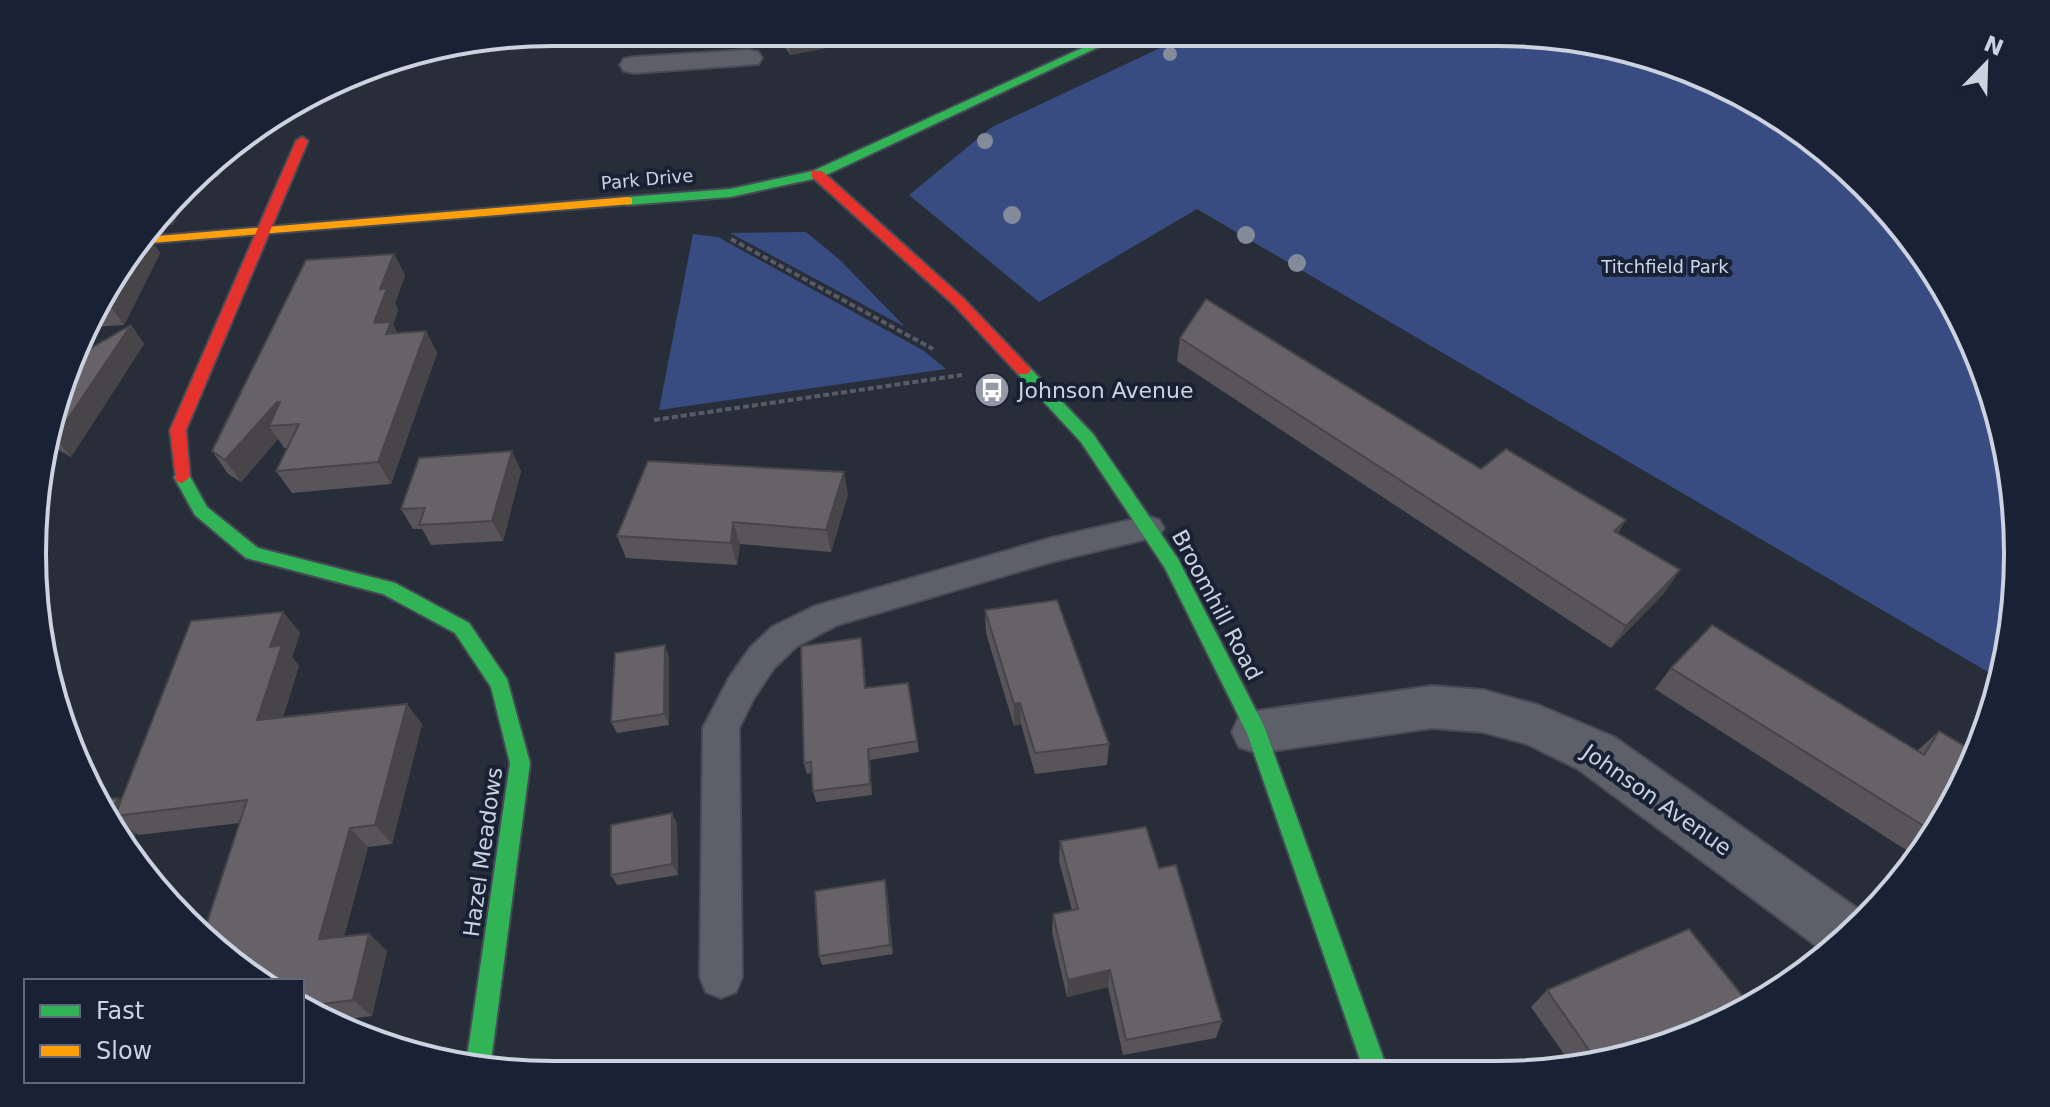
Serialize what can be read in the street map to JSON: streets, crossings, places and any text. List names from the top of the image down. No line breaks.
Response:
{"streets":{"street":["Park Drive","Broomhill Road","Johnson Avenue","Hazel Meadows"]},"crossings":[["Park Drive","Broomhill Road"],["Park Drive","Hazel Meadows"],["Broomhill Road","Johnson Avenue"]],"parks":["Titchfield Park"],"places":{"bus stop":["Johnson Avenue"]},"legend":["Fast","Slow"],"north":"top right"}
